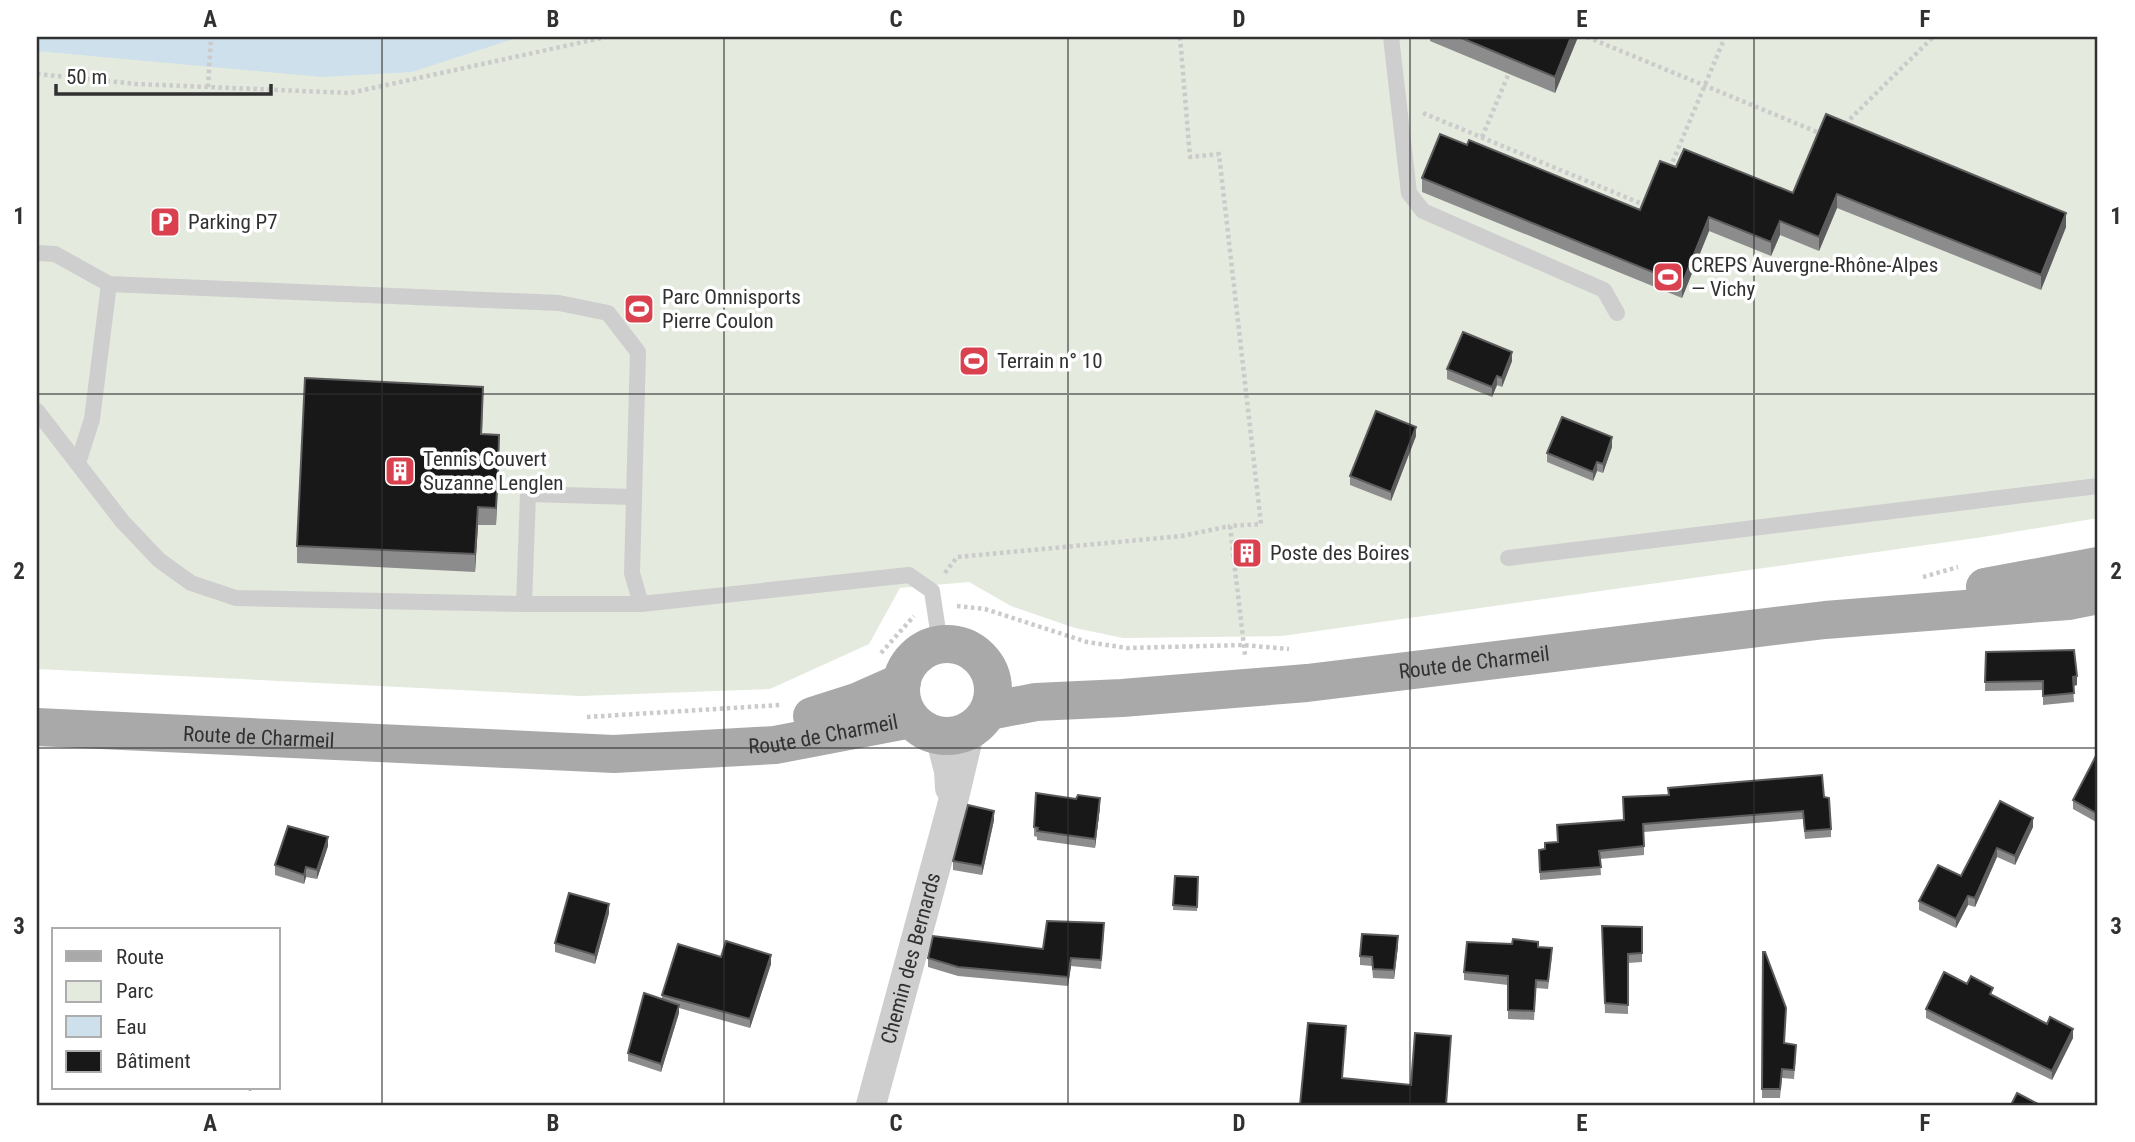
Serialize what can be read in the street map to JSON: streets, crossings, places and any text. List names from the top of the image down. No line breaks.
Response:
{"streets":{"main road":["Route de Charmeil"],"street":["Chemin des Bernards"]},"crossings":[["Route de Charmeil","Chemin des Bernards"]],"places":{"parking":["Parking P7"],"sports":["CREPS Auvergne-Rhône-Alpes — Vichy","Parc Omnisports Pierre Coulon","Terrain n° 10"],"building":["Tennis Couvert Suzanne Lenglen","Poste des Boires"]},"legend":["Route","Parc","Eau","Bâtiment"],"scale_bar":"50 m","grid":{"columns":["A","B","C","D","E","F"],"rows":["1","2","3"]}}
